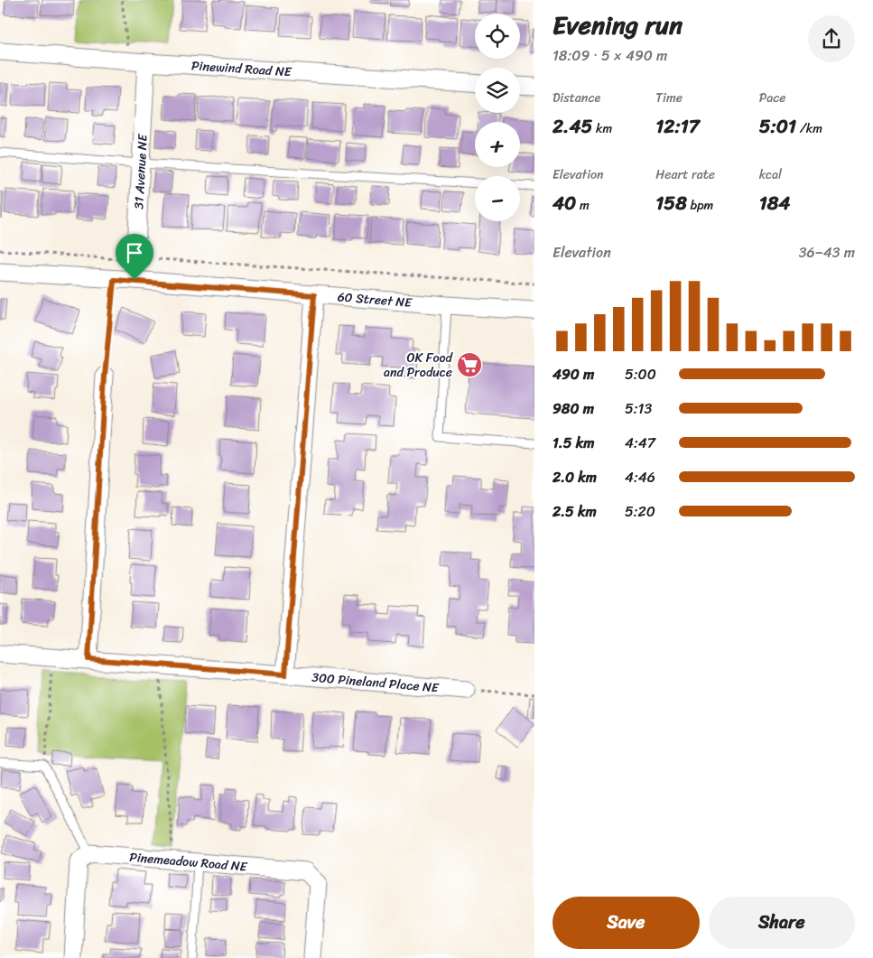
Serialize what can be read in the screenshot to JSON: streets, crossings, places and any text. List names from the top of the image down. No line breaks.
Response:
{"streets":{"street":["Pinewind Road NE","31 Avenue NE","60 Street NE","300 Pineland Place NE","Pinemeadow Road NE"]},"crossings":[["Pinewind Road NE","31 Avenue NE"],["31 Avenue NE","60 Street NE"]],"places":{"supermarket":["OK Food and Produce"]},"page":{"heading":["Evening run","18:09 · 5 × 490 m"],"map_buttons":["+","−"],"stats":[["Distance","2.45 km"],["Time","12:17"],["Pace","5:01 /km"],["Elevation","40 m"],["Heart rate","158 bpm"],["kcal","184"]],"chart":["Elevation","36–43 m"],"list":[{"name":"490 m","note":"5:00"},{"name":"980 m","note":"5:13"},{"name":"1.5 km","note":"4:47"},{"name":"2.0 km","note":"4:46"},{"name":"2.5 km","note":"5:20"}],"buttons":["Save","Share"]}}
